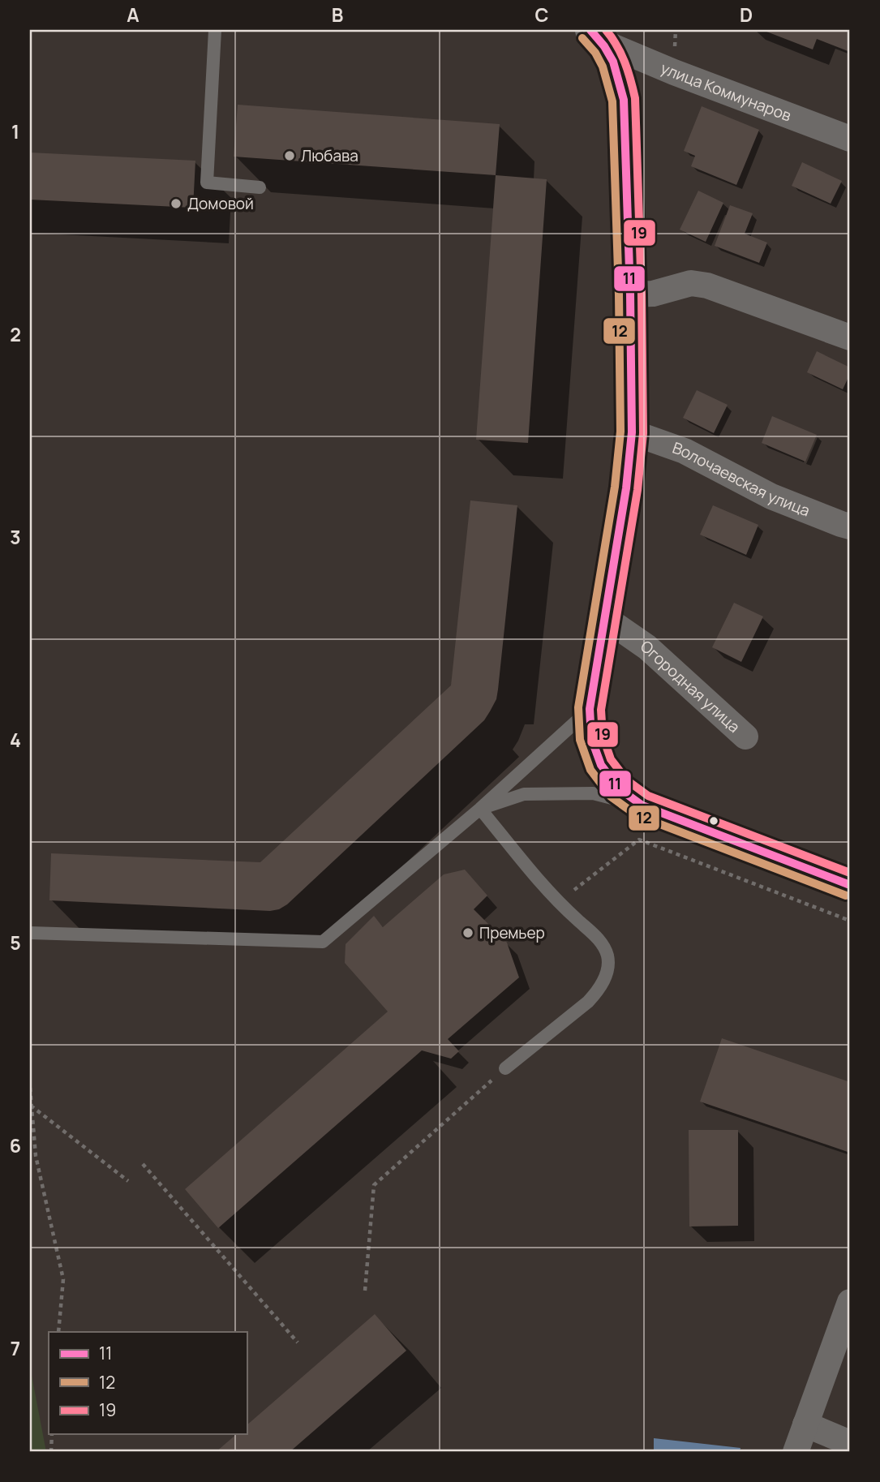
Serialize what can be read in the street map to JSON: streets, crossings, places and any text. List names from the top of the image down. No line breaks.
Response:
{"streets":{"street":["улица Коммунаров","Волочаевская улица","Огородная улица"]},"places":["Любава","Домовой","Премьер"],"lines":["transit line 11","transit line 19","transit line 12"],"legend":["11","12","19"],"grid":{"columns":["A","B","C","D"],"rows":["1","2","3","4","5","6","7"]}}
